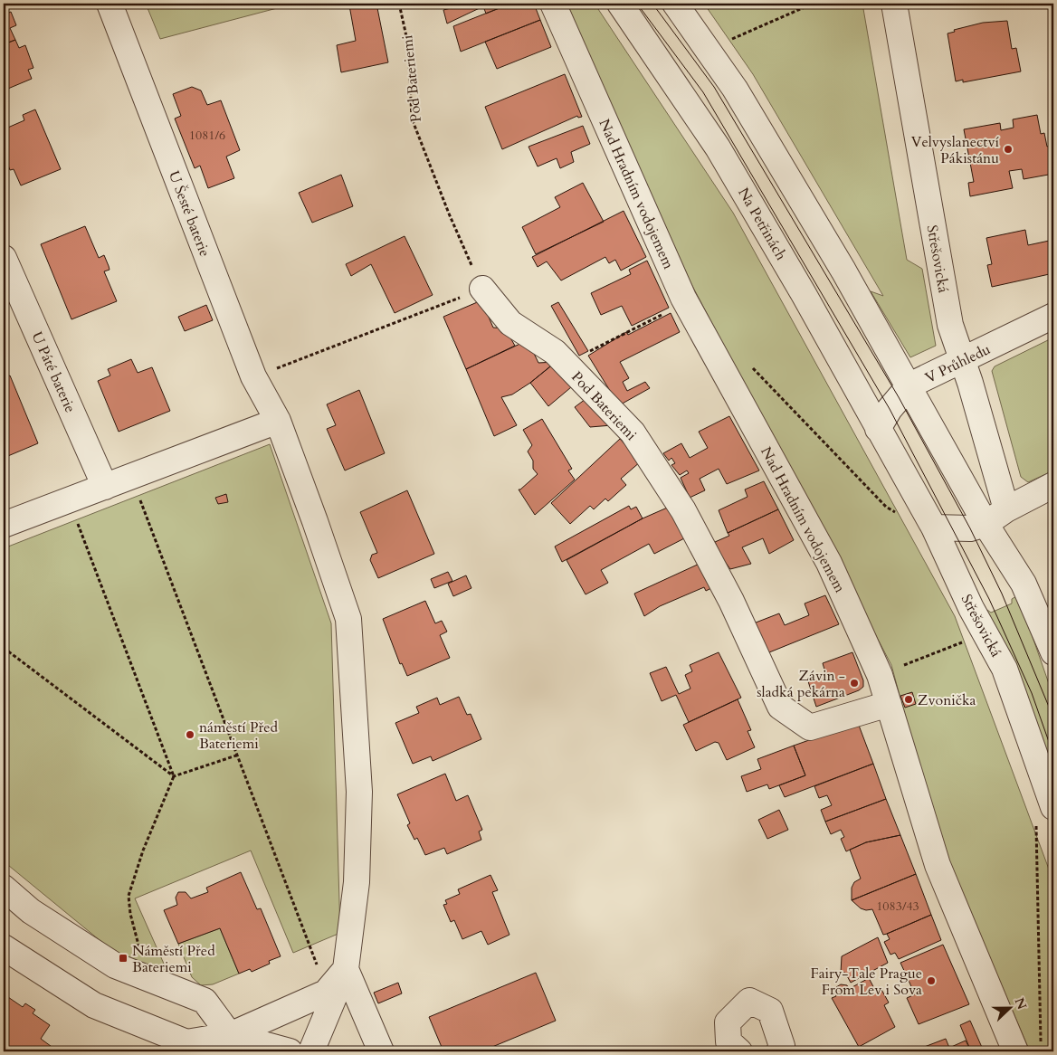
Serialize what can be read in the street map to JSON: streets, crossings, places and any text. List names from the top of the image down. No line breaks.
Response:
{"streets":{"street":["Pod Bateriemi","Nad Hradním vodojemem","U Šesté baterie","Na Petřinách","Střešovická","V Průhledu","U Páté baterie"]},"crossings":[["Pod Bateriemi","Nad Hradním vodojemem"],["Na Petřinách","Střešovická"],["Na Petřinách","V Průhledu"],["Střešovická","V Průhledu"]],"places":{"other":["Velvyslanectví Pákistánu","Závin - sladká pekárna","Zvonička","náměstí Před Bateriemi","Fairy-Tale Prague From Lev i Sova"],"transit":["Náměstí Před Bateriemi"]},"house_numbers":["1081/6","1083/43"],"north":"right"}
